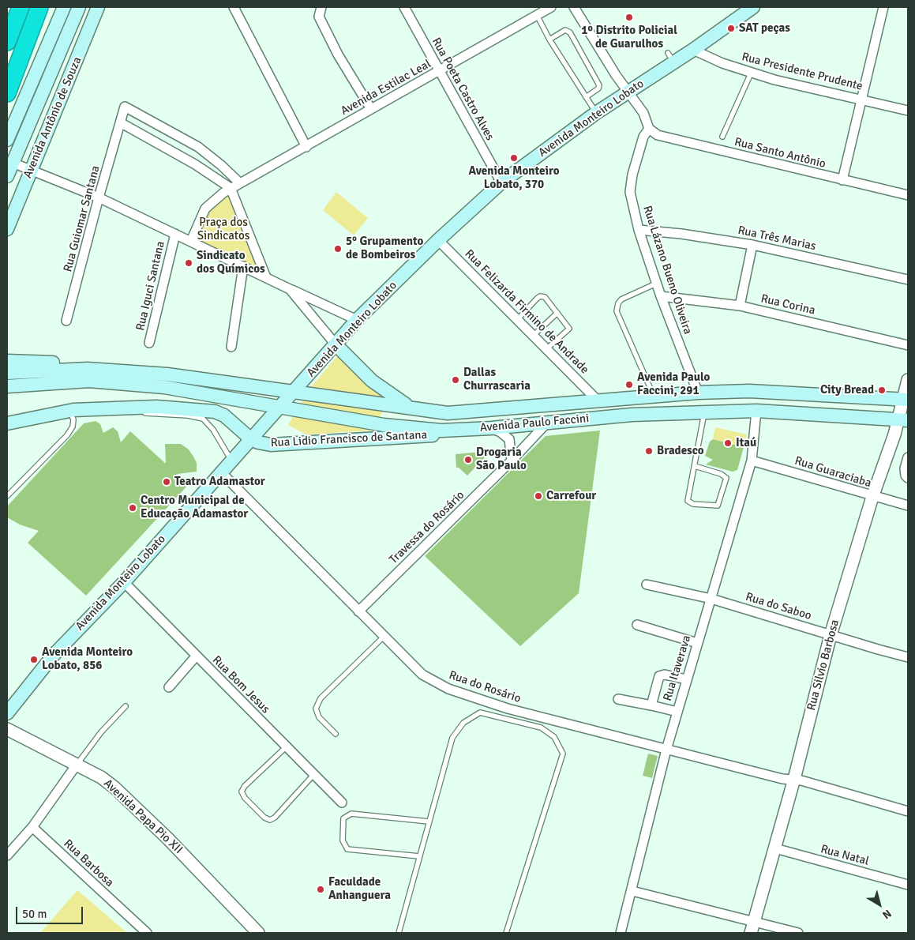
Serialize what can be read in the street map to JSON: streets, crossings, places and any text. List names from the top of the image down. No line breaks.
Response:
{"streets":{"main road":["Avenida Antônio de Souza","Avenida Monteiro Lobato","Avenida Paulo Faccini","Rua Lidio Francisco de Santana"],"street":["Rua Presidente Prudente","Avenida Estilac Leal","Rua Poeta Castro Alves","Rua Santo Antônio","Rua Guiomar Santana","Rua Três Marias","Rua Lázano Bueno Oliveira","Rua Iguci Santana","Rua Corina","Rua Felizarda Firmino de Andrade","Rua Guaraciaba","Travessa do Rosário","Rua do Saboo","Rua Silvio Barbosa","Rua Itaverava","Rua Bom Jesus","Rua do Rosário","Avenida Papa Pio XII","Rua Natal","Rua Barbosa"]},"crossings":[["Rua Presidente Prudente","Avenida Monteiro Lobato"],["Avenida Estilac Leal","Rua Poeta Castro Alves"],["Avenida Estilac Leal","Rua Guiomar Santana"],["Rua Poeta Castro Alves","Avenida Monteiro Lobato"],["Avenida Monteiro Lobato","Rua Felizarda Firmino de Andrade"],["Avenida Monteiro Lobato","Avenida Paulo Faccini"],["Avenida Monteiro Lobato","Rua Lidio Francisco de Santana"],["Avenida Monteiro Lobato","Rua Bom Jesus"],["Avenida Monteiro Lobato","Rua do Rosário"],["Rua Santo Antônio","Rua Lázano Bueno Oliveira"],["Rua Três Marias","Rua Lázano Bueno Oliveira"],["Rua Lázano Bueno Oliveira","Rua Corina"],["Rua Lázano Bueno Oliveira","Avenida Paulo Faccini"],["Rua Felizarda Firmino de Andrade","Avenida Paulo Faccini"],["Avenida Paulo Faccini","Rua Lidio Francisco de Santana"],["Avenida Paulo Faccini","Travessa do Rosário"],["Avenida Paulo Faccini","Rua Silvio Barbosa"],["Avenida Paulo Faccini","Rua Itaverava"],["Rua Guaraciaba","Rua Silvio Barbosa"],["Rua Guaraciaba","Rua Itaverava"],["Travessa do Rosário","Rua do Rosário"],["Rua do Saboo","Rua Silvio Barbosa"],["Rua do Saboo","Rua Itaverava"],["Rua Silvio Barbosa","Rua do Rosário"],["Rua Silvio Barbosa","Rua Natal"],["Rua Itaverava","Rua do Rosário"]],"parks":["Praça dos Sindicatos"],"places":["1º Distrito Policial de Guarulhos","SAT peças","Avenida Monteiro Lobato, 370","5° Grupamento de Bombeiros","Sindicato dos Químicos","Dallas Churrascaria","Avenida Paulo Faccini, 291","City Bread","Itaú","Bradesco","Drogaria São Paulo","Teatro Adamastor","Carrefour","Centro Municipal de Educação Adamastor","Avenida Monteiro Lobato, 856","Faculdade Anhanguera"],"scale_bar":"50 m","north":"bottom right"}
